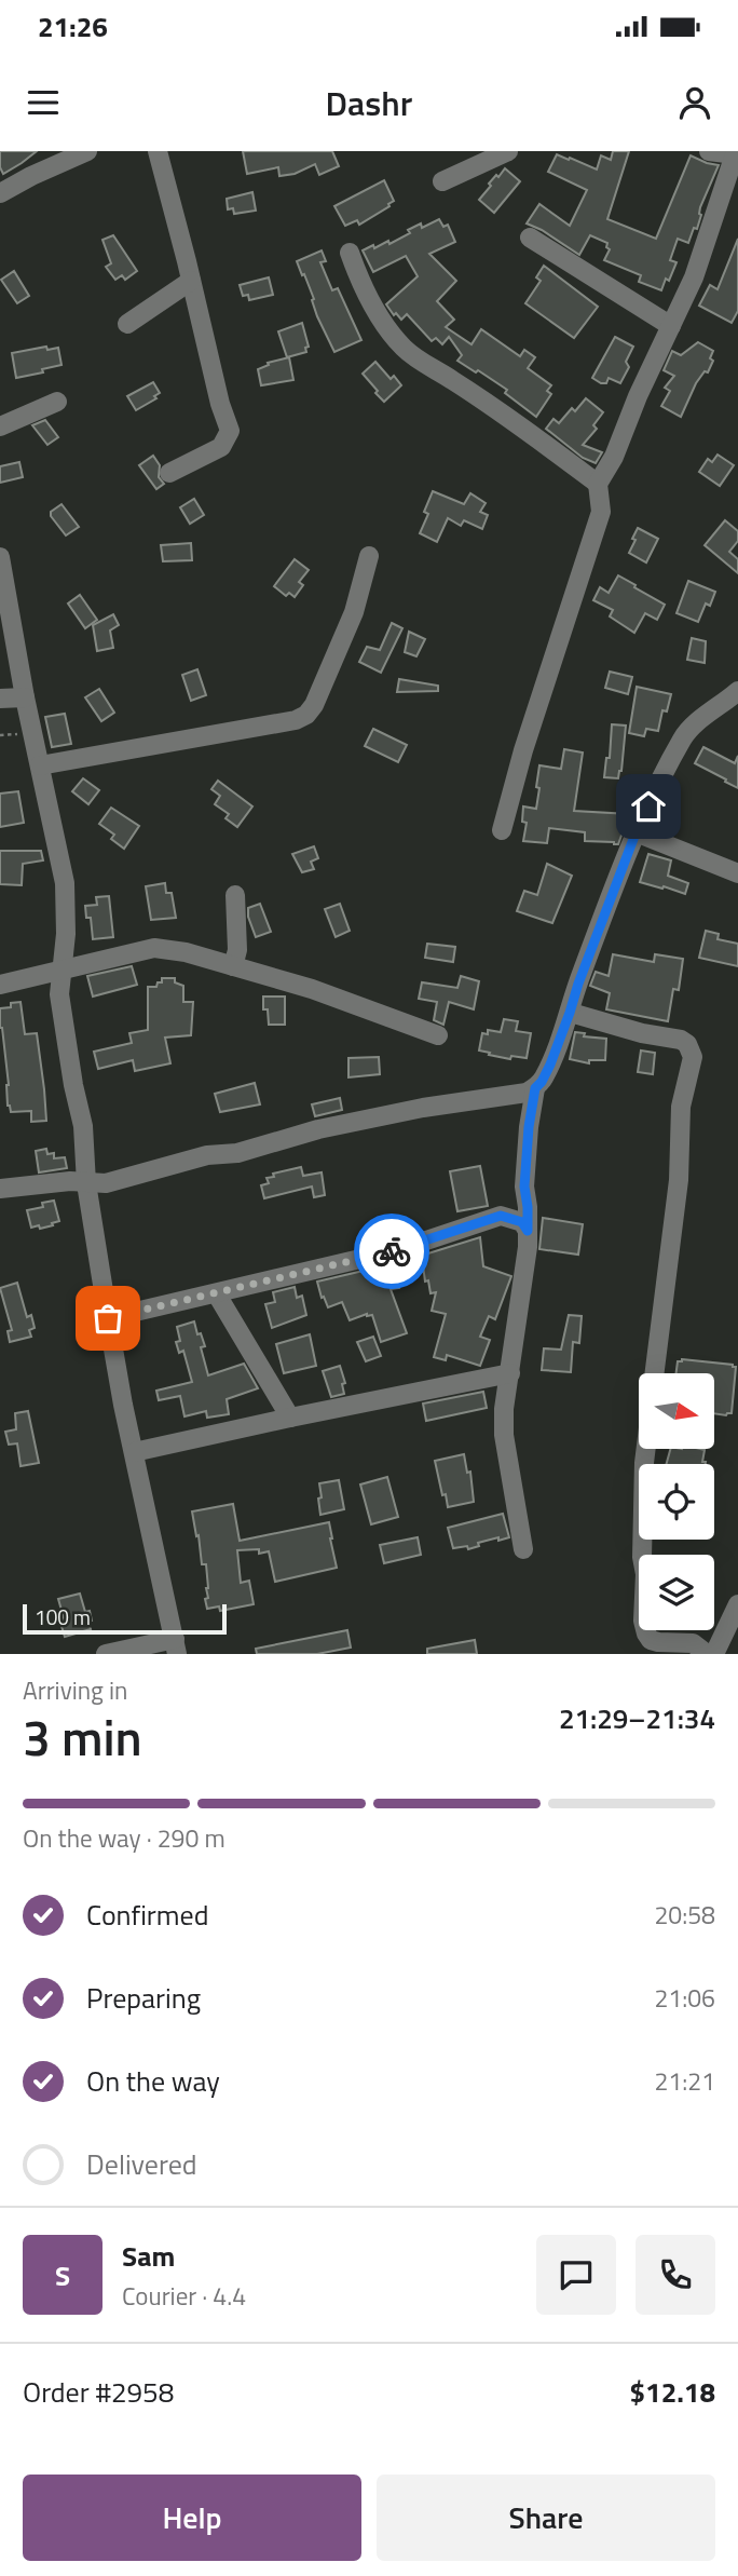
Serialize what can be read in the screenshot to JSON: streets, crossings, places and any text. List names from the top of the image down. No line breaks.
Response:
{"scale_bar":"100 m","north":"right","page":{"status":"21:26","header":"Dashr","scale":"100 m","heading":["3 min","Arriving in","21:29–21:34"],"panel":["Sam","Courier · 4.4","Order #2958","$12.18"],"bar":"On the way · 290 m","list":[["Confirmed","20:58"],["Preparing","21:06"],["On the way","21:21"],"Delivered"],"round":"S","buttons":["Help","Share"]}}
